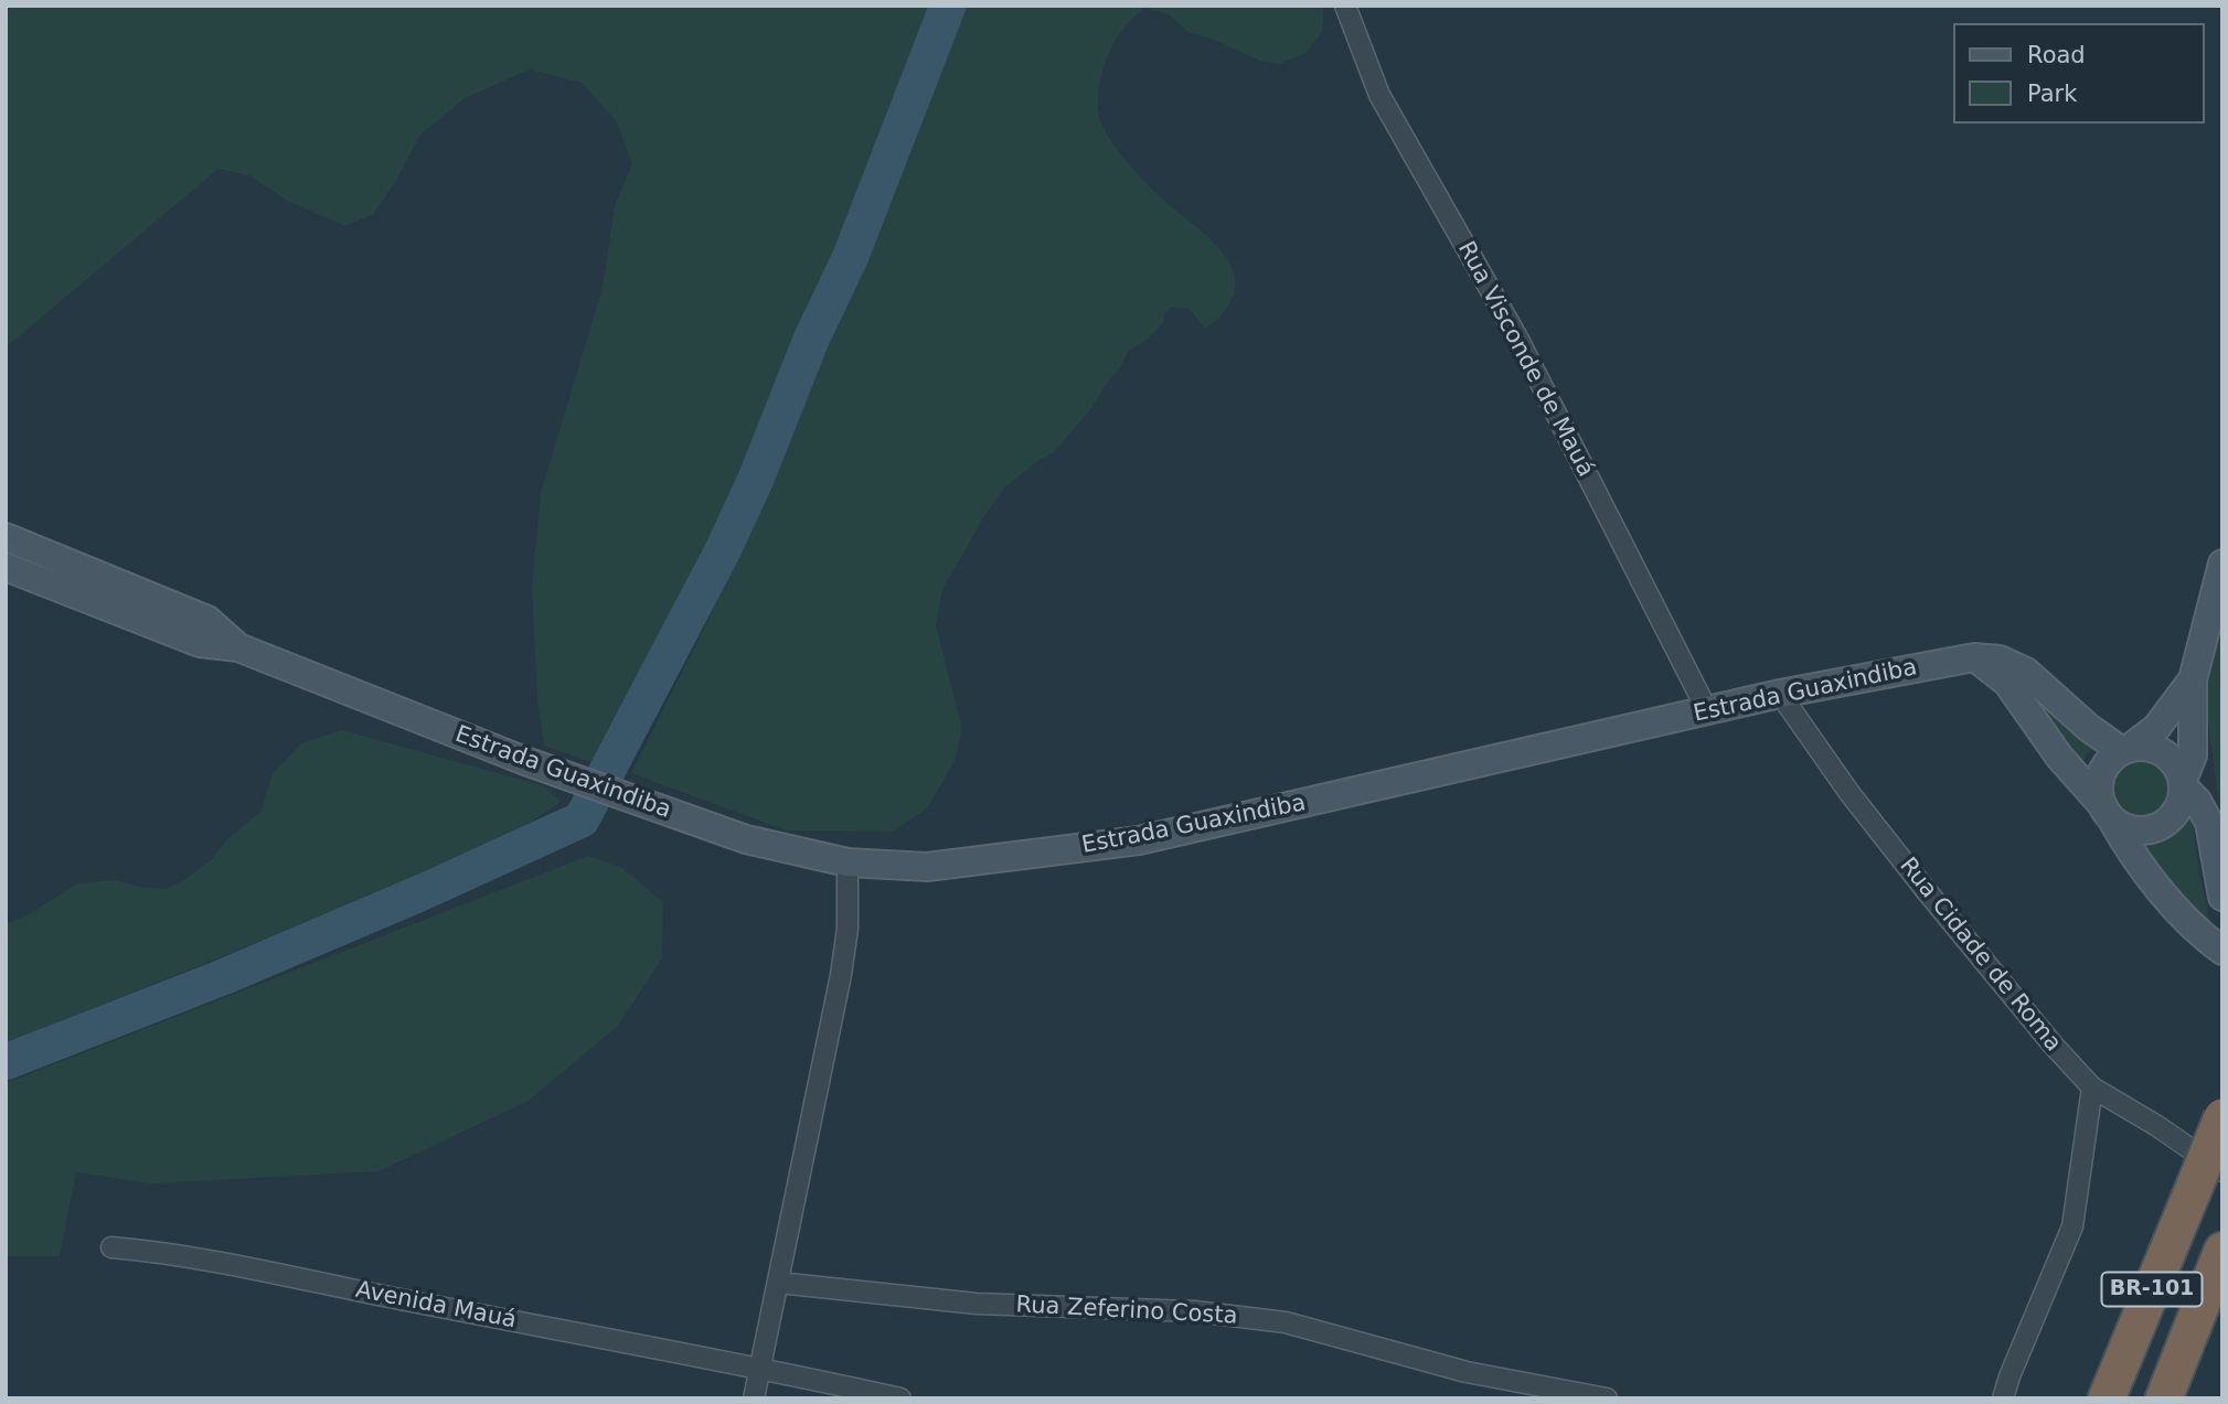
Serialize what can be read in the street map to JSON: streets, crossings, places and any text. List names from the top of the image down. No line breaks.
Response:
{"streets":{"highway":["BR-101"],"street":["Rua Visconde de Mauá","Estrada Guaxindiba","Rua Cidade de Roma","Avenida Mauá","Rua Zeferino Costa"]},"crossings":[["Rua Visconde de Mauá","Estrada Guaxindiba"],["Estrada Guaxindiba","Rua Cidade de Roma"],["Rua Cidade de Roma","BR-101"]],"legend":["Road","Park"]}
